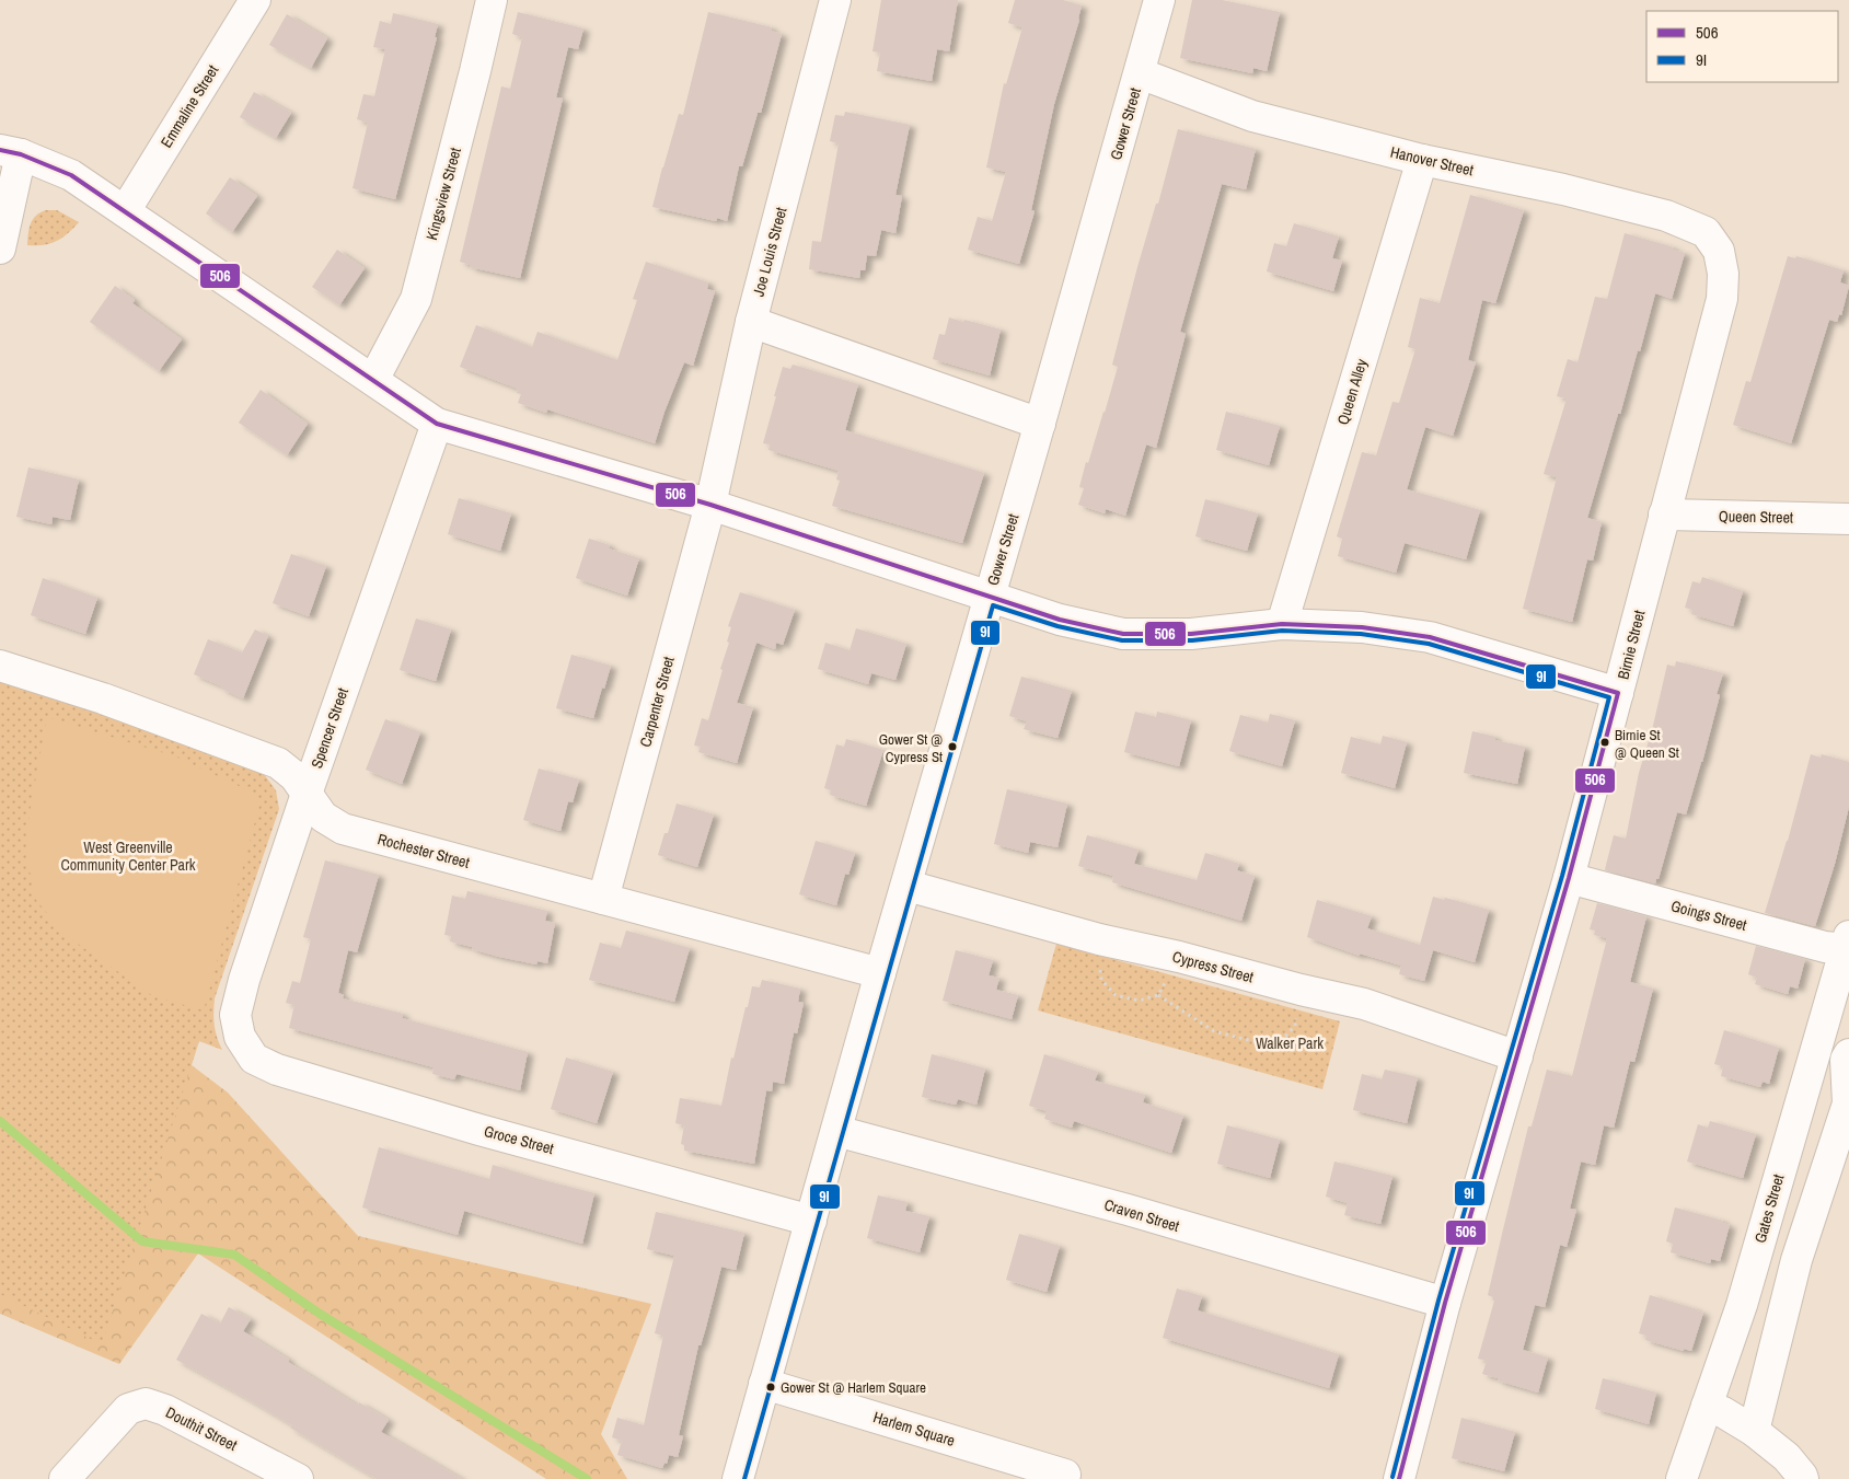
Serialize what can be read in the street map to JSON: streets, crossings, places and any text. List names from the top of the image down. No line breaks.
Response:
{"streets":{"street":["Emmaline Street","Gower Street","Hanover Street","Kingsview Street","Joe Louis Street","Queen Alley","Queen Street","Birnie Street","Carpenter Street","Spencer Street","Rochester Street","Goings Street","Cypress Street","Groce Street","Gates Street","Craven Street","Douthit Street","Harlem Square"]},"crossings":[["Gower Street","Hanover Street"],["Gower Street","Rochester Street"],["Gower Street","Cypress Street"],["Gower Street","Groce Street"],["Gower Street","Craven Street"],["Gower Street","Harlem Square"],["Hanover Street","Queen Alley"],["Hanover Street","Birnie Street"],["Joe Louis Street","Carpenter Street"],["Queen Street","Birnie Street"],["Birnie Street","Goings Street"],["Birnie Street","Cypress Street"],["Birnie Street","Craven Street"],["Carpenter Street","Rochester Street"],["Spencer Street","Rochester Street"],["Spencer Street","Groce Street"],["Goings Street","Gates Street"]],"parks":["West Greenville Community Center Park","Walker Park"],"places":["Birnie St @ Queen St","Gower St @ Cypress St","Gower St @ Harlem Square"],"lines":["transit line 506","transit line 9I"],"legend":["506","9I"]}
